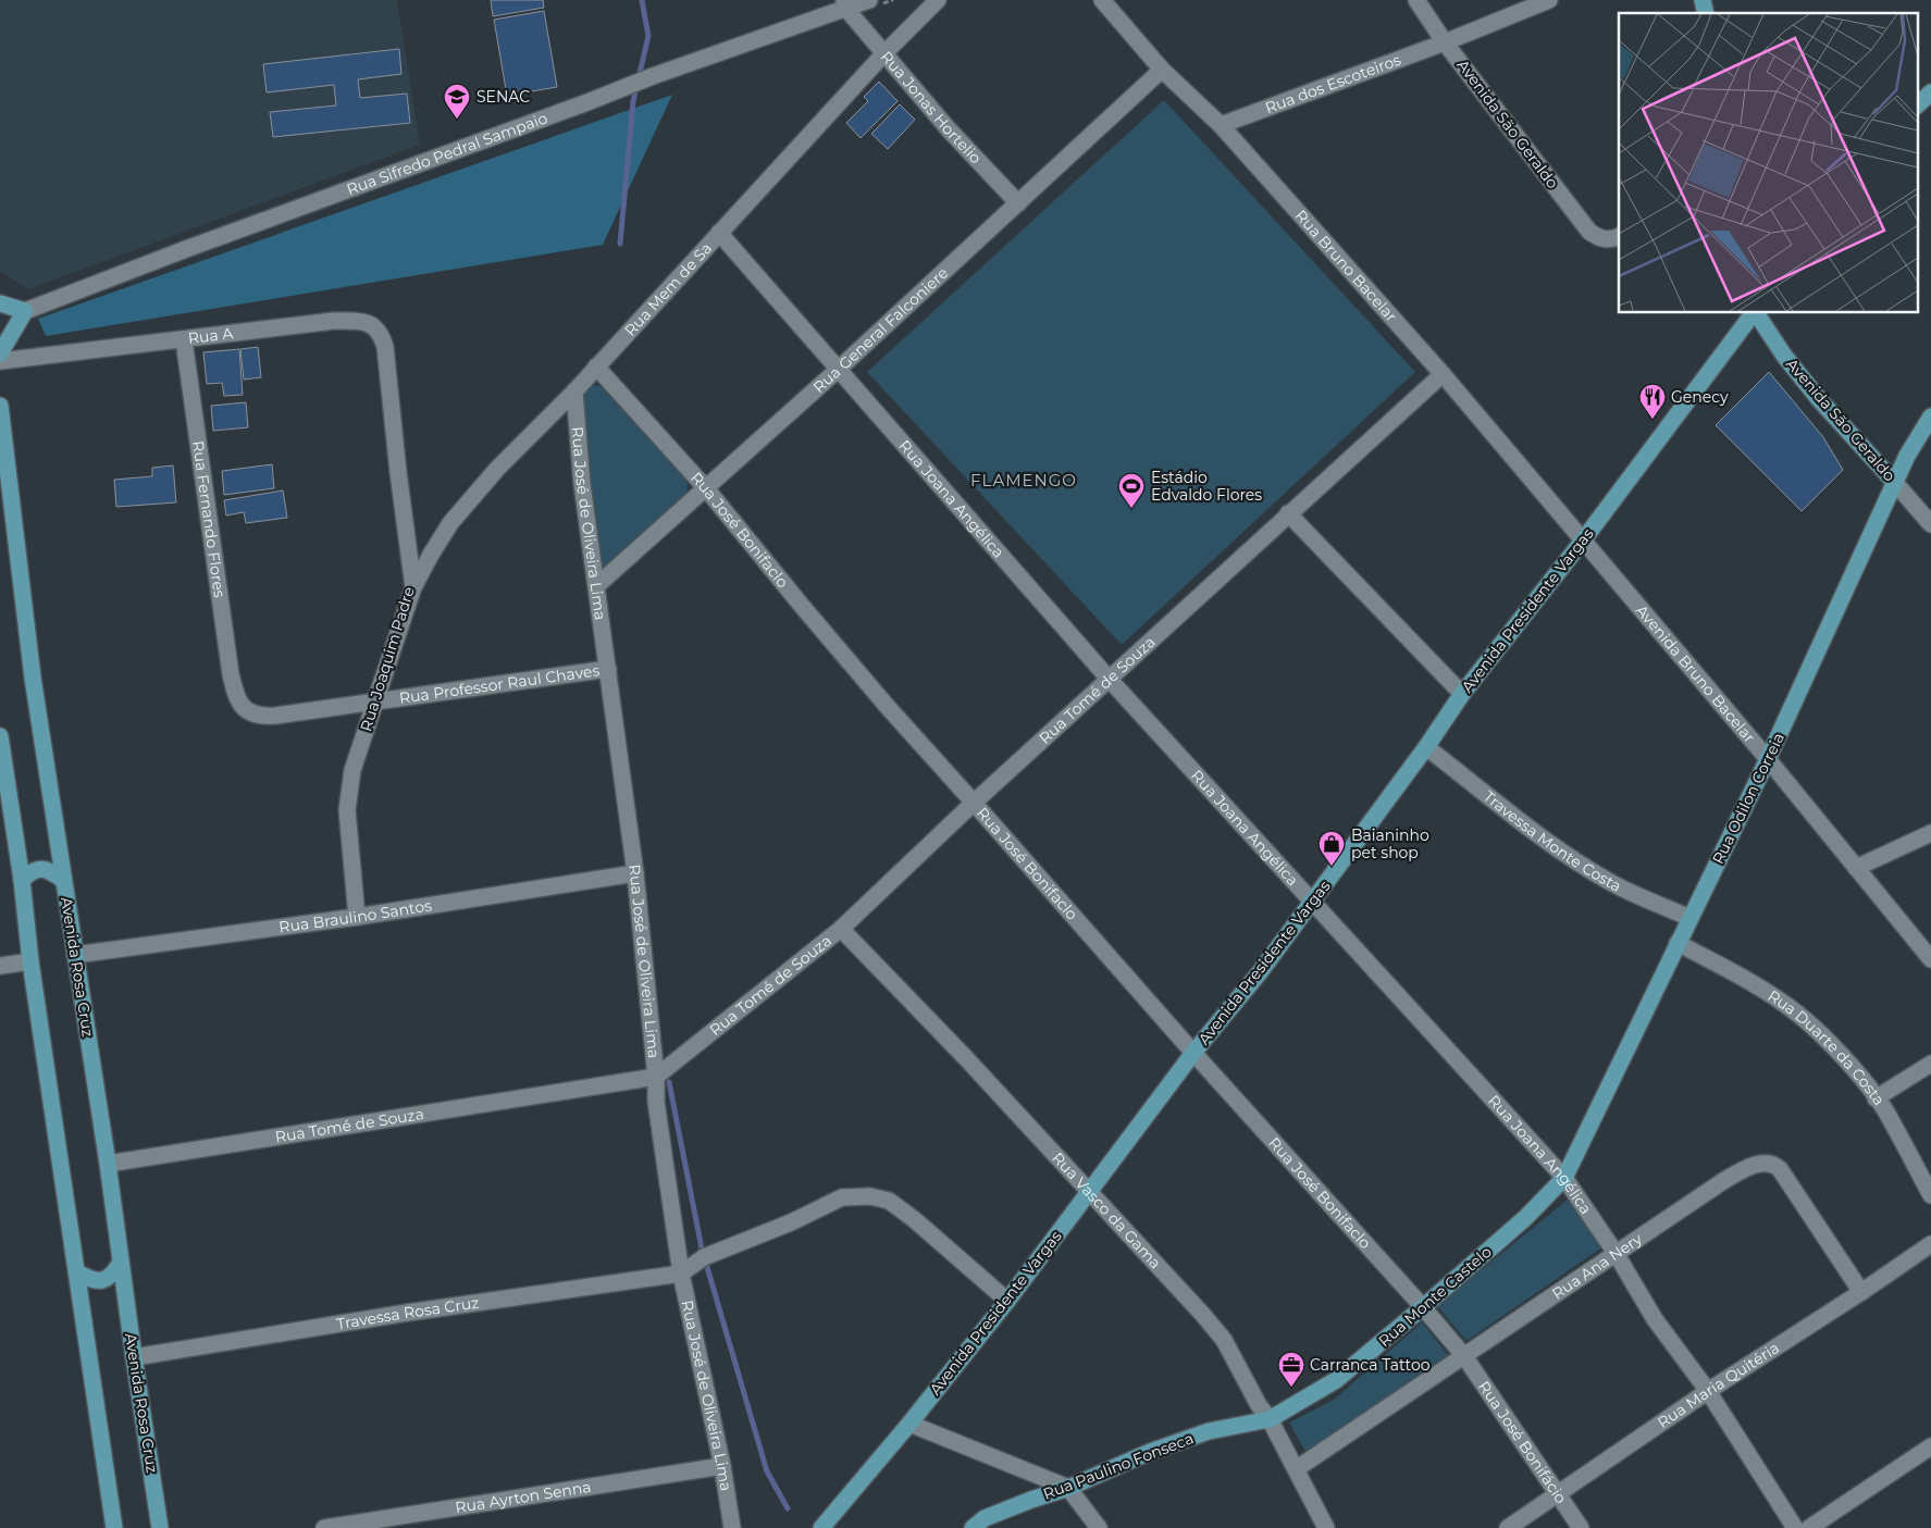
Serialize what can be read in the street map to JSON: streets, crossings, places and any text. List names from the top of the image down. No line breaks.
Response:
{"streets":{"main road":["Avenida São Geraldo","Avenida Presidente Vargas","Rua Odilon Correia","Avenida Rosa Cruz","Rua Monte Castelo","Rua Paulino Fonseca"],"street":["Rua dos Escoteiros","Rua Jonas Hortelio","Rua Sifredo Pedral Sampaio","Rua Bruno Bacelar","Rua Mem de Sa","Rua General Falconiere","Rua A","Rua Joana Angélica","Rua Fernando Flores","Rua José de Oliveira Lima","Rua José Bonifaclo","Rua Joaquim Padre","Avenida Bruno Bacelar","Rua Professor Raul Chaves","Rua Tomé de Souza","Travessa Monte Costa","Rua Braulino Santos","Rua Duarte da Costa","Rua Vasco da Gama","Rua Ana Nery","Travessa Rosa Cruz","Rua Maria Quitéria","Rua José Bonifácio","Rua Ayrton Senna"]},"crossings":[["Rua dos Escoteiros","Avenida São Geraldo"],["Rua dos Escoteiros","Rua Bruno Bacelar"],["Rua Jonas Hortelio","Rua Sifredo Pedral Sampaio"],["Rua Jonas Hortelio","Rua Mem de Sa"],["Rua Jonas Hortelio","Rua General Falconiere"],["Avenida São Geraldo","Rua Odilon Correia"],["Rua Bruno Bacelar","Rua General Falconiere"],["Rua Bruno Bacelar","Avenida Presidente Vargas"],["Rua Bruno Bacelar","Avenida Bruno Bacelar"],["Rua Bruno Bacelar","Rua Tomé de Souza"],["Rua Mem de Sa","Rua Joana Angélica"],["Rua Mem de Sa","Rua José de Oliveira Lima"],["Rua Mem de Sa","Rua José Bonifaclo"],["Rua Mem de Sa","Rua Joaquim Padre"],["Rua General Falconiere","Rua Joana Angélica"],["Rua General Falconiere","Rua José de Oliveira Lima"],["Rua General Falconiere","Rua José Bonifaclo"],["Rua A","Rua Fernando Flores"],["Rua A","Rua Joaquim Padre"],["Rua Joana Angélica","Avenida Presidente Vargas"],["Rua Joana Angélica","Rua Tomé de Souza"],["Rua Joana Angélica","Rua Odilon Correia"],["Rua Joana Angélica","Rua Ana Nery"],["Rua Joana Angélica","Rua Monte Castelo"],["Rua Joana Angélica","Rua Maria Quitéria"],["Rua Fernando Flores","Rua Professor Raul Chaves"],["Rua José de Oliveira Lima","Rua Professor Raul Chaves"],["Rua José de Oliveira Lima","Rua Tomé de Souza"],["Rua José de Oliveira Lima","Rua Braulino Santos"],["Rua José de Oliveira Lima","Travessa Rosa Cruz"],["Rua José de Oliveira Lima","Rua Ayrton Senna"],["Rua José Bonifaclo","Avenida Presidente Vargas"],["Rua José Bonifaclo","Rua Tomé de Souza"],["Rua José Bonifaclo","Rua Ana Nery"],["Rua José Bonifaclo","Rua Monte Castelo"],["Rua José Bonifaclo","Rua José Bonifácio"],["Avenida Presidente Vargas","Avenida Bruno Bacelar"],["Avenida Presidente Vargas","Travessa Monte Costa"],["Avenida Presidente Vargas","Rua Vasco da Gama"],["Rua Joaquim Padre","Rua Professor Raul Chaves"],["Rua Joaquim Padre","Rua Braulino Santos"],["Avenida Bruno Bacelar","Rua Odilon Correia"],["Rua Tomé de Souza","Avenida Rosa Cruz"],["Rua Tomé de Souza","Rua Vasco da Gama"],["Rua Odilon Correia","Travessa Monte Costa"],["Rua Odilon Correia","Rua Duarte da Costa"],["Rua Odilon Correia","Rua Monte Castelo"],["Rua Braulino Santos","Avenida Rosa Cruz"],["Avenida Rosa Cruz","Travessa Rosa Cruz"],["Rua Vasco da Gama","Rua Ana Nery"],["Rua Vasco da Gama","Rua Monte Castelo"],["Rua Vasco da Gama","Rua Paulino Fonseca"],["Rua Ana Nery","Rua Maria Quitéria"],["Rua Ana Nery","Rua José Bonifácio"],["Rua Monte Castelo","Rua Paulino Fonseca"],["Rua Maria Quitéria","Rua José Bonifácio"]],"districts":["FLAMENGO"],"places":{"school or university":["SENAC"],"restaurant":["Genecy"],"sports":["Estádio Edvaldo Flores"],"shop":["Baianinho pet shop"],"office":["Carranca Tattoo"]}}
